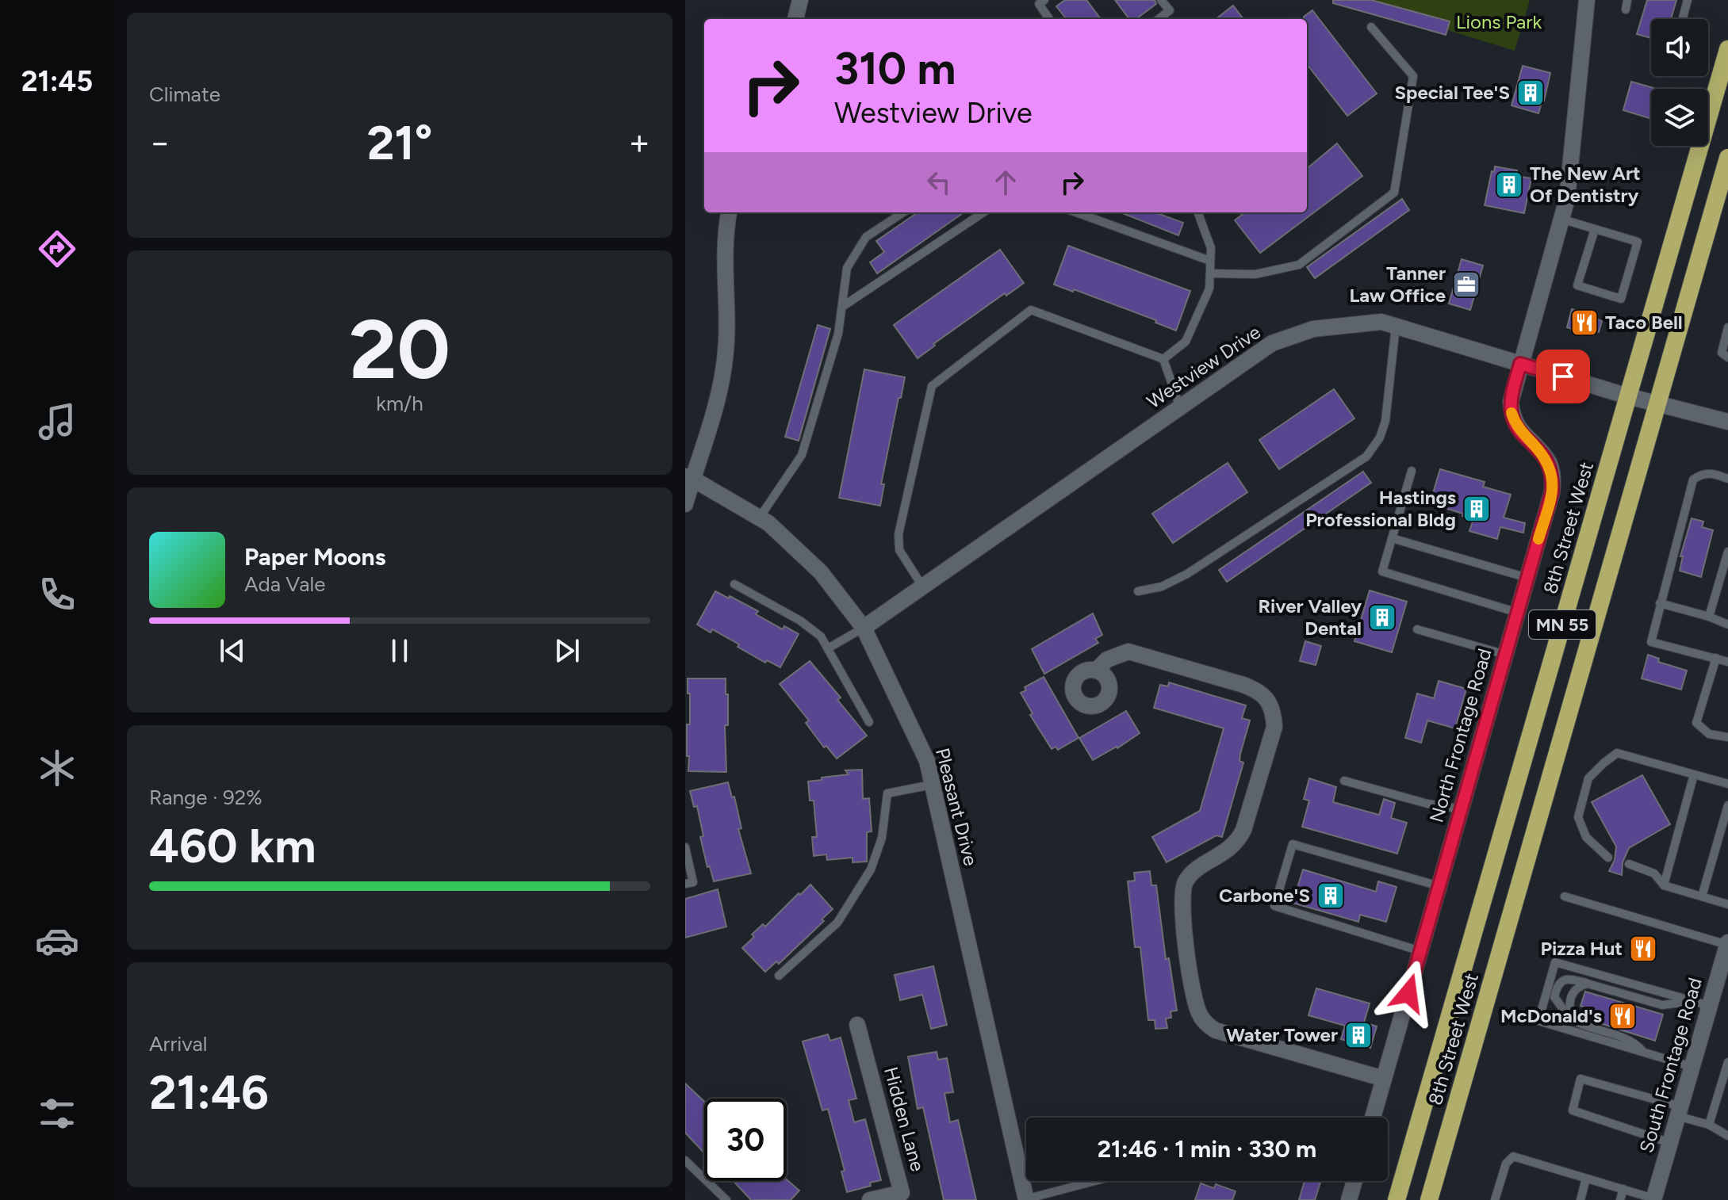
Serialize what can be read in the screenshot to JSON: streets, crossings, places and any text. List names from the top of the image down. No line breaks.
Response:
{"streets":{"highway":["8th Street West","MN 55"],"street":["Westview Drive","North Frontage Road","Pleasant Drive","South Frontage Road","Hidden Lane"]},"crossings":[["Westview Drive","8th Street West"],["Westview Drive","North Frontage Road"],["Westview Drive","Pleasant Drive"]],"parks":["Lions Park"],"places":{"building":["Special Tee'S","The New Art Of Dentistry","Hastings Professional Bldg","River Valley Dental","Carbone'S","Water Tower"],"office":["Tanner Law Office"],"restaurant":["Taco Bell","Pizza Hut","McDonald's"]},"page":{"tabs":"21:45","tile":["Climate",["20","km/h"],["Range · 92%","460 km"],["Arrival","21:46"]],"turn":["310 m","Westview Drive"],"heat":["−","21°","+"],"song":["Paper Moons","Ada Vale"],"limit":"30","trip":"21:46 · 1 min · 330 m"}}
